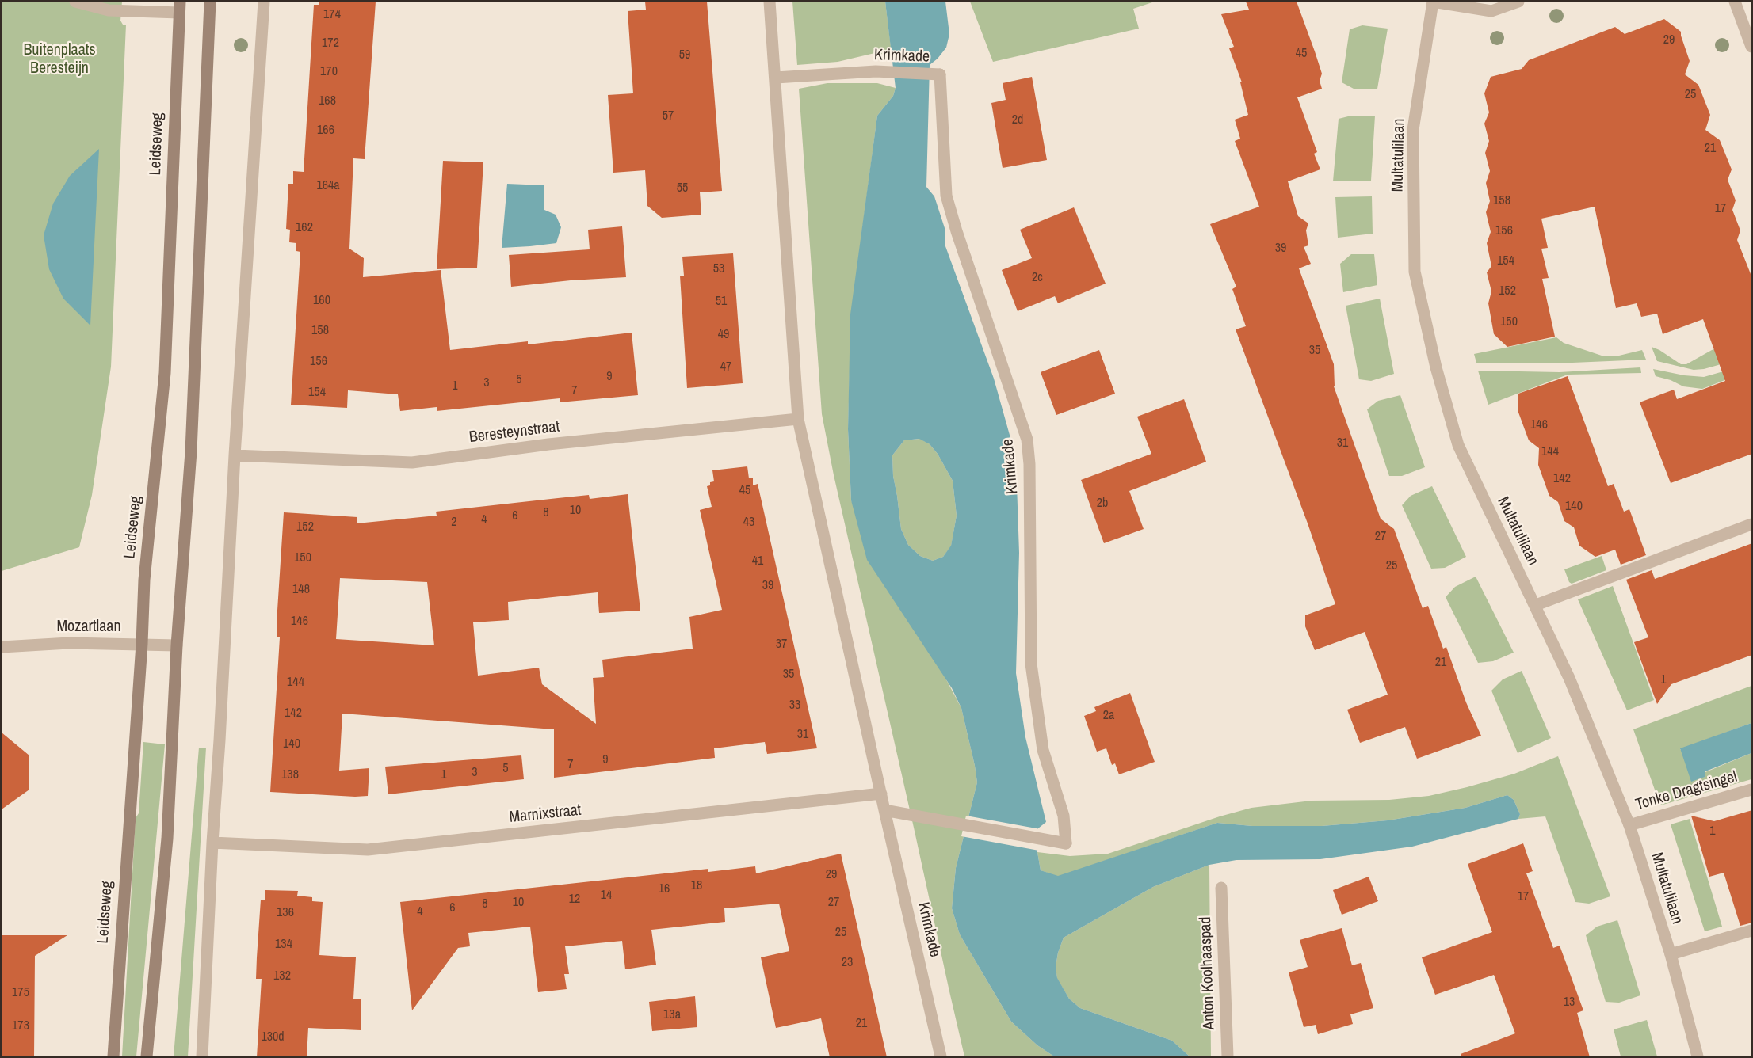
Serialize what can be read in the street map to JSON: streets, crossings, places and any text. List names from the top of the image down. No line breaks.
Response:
{"streets":{"main road":["Leidseweg"],"street":["Krimkade","Multatulilaan","Beresteynstraat","Mozartlaan","Tonke Dragtsingel","Marnixstraat","Anton Koolhaaspad"]},"crossings":[["Krimkade","Beresteynstraat"],["Krimkade","Marnixstraat"],["Leidseweg","Mozartlaan"],["Multatulilaan","Tonke Dragtsingel"]],"parks":["Buitenplaats Beresteijn"],"house_numbers":["174","29","172","45","59","170","25","168","57","2d","166","21","164a","55","158","17","162","156","39","154","53","2c","152","160","51","150","158","49","35","156","47","9","5","3","1","7","154","146","31","144","142","45","2b","140","10","8","6","4","2","43","152","27","150","41","25","39","148","146","37","21","35","1","144","33","142","2a","31","140","9","7","5","3","138","1","1","29","18","16","14","17","12","10","27","8","6","4","136","25","134","23","132","175","13","13a","21","173","130d"]}
